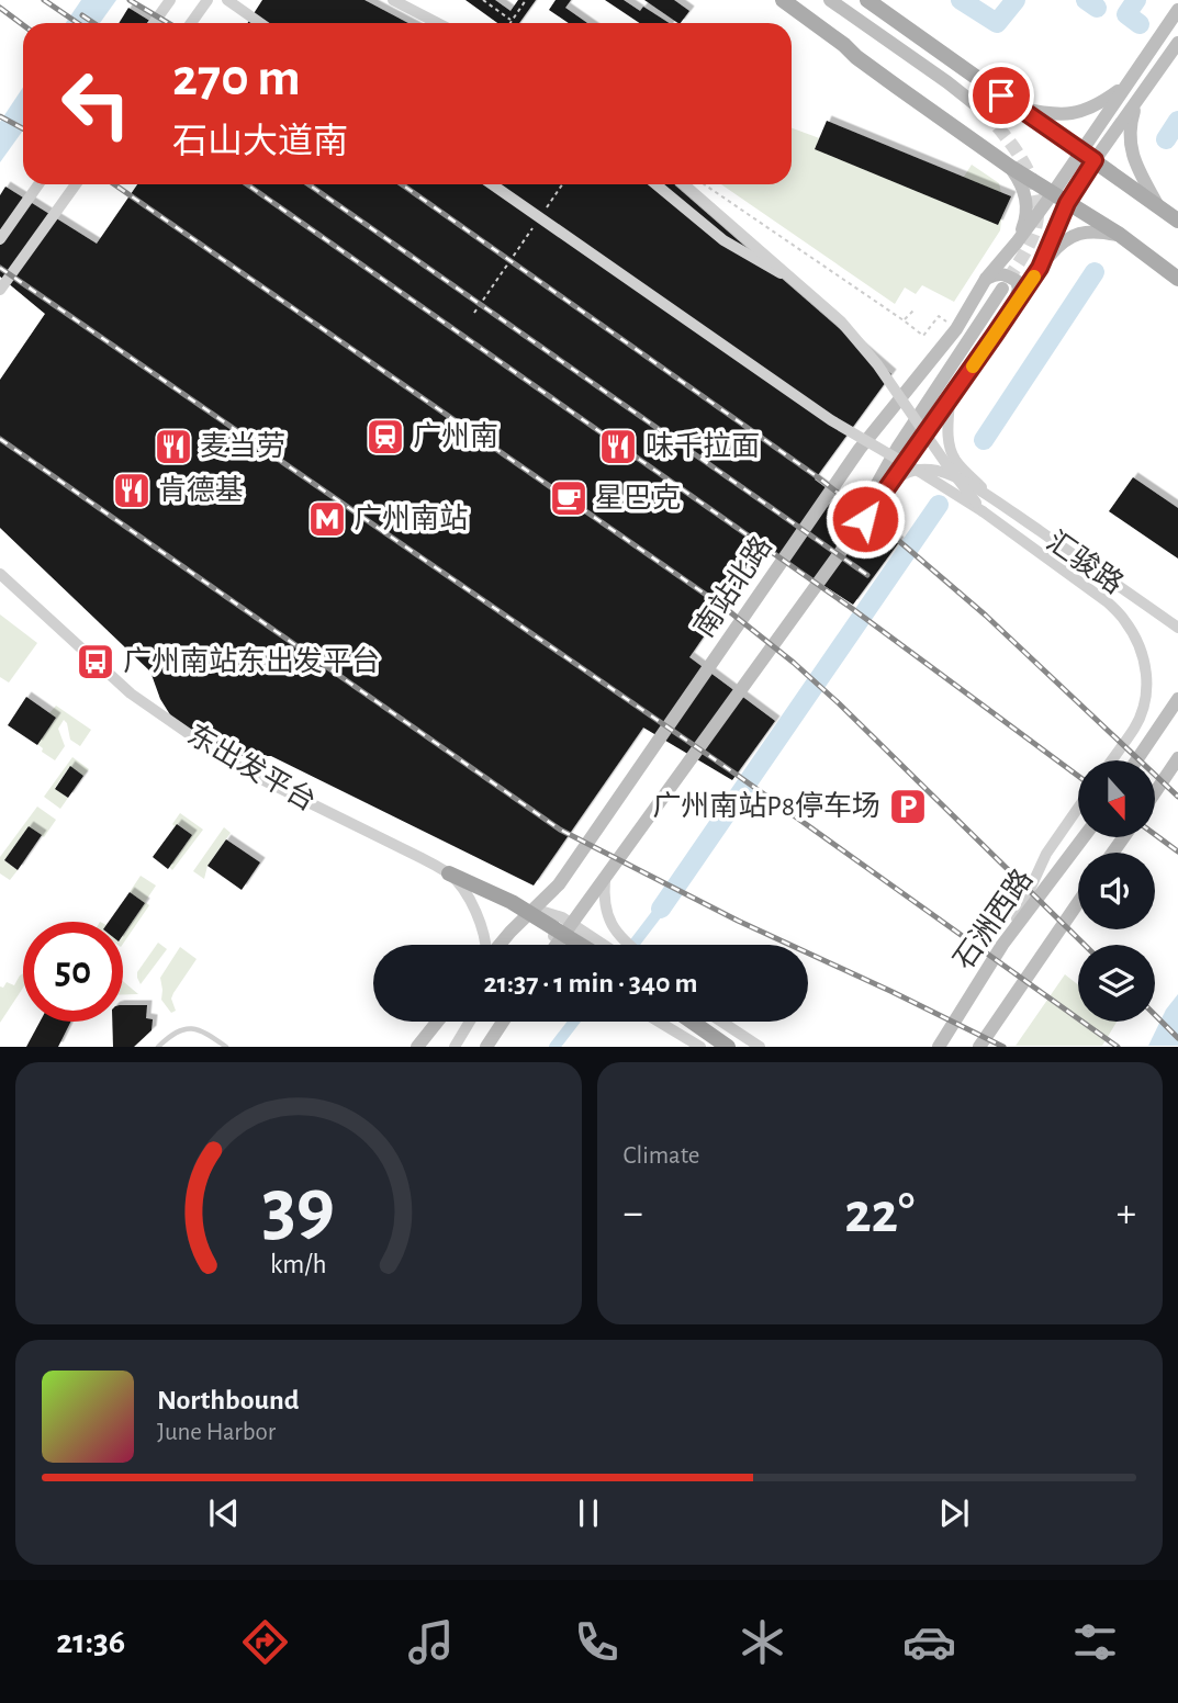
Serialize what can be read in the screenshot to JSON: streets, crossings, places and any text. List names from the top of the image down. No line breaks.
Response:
{"streets":{"main road":["南站北路","石洲西路"],"street":["汇骏路","东出发平台"]},"places":{"station":["广州南"],"restaurant":["麦当劳","味千拉面","肯德基"],"cafe":["星巴克"],"metro station":["广州南站"],"bus stop":["广州南站东出发平台"],"parking":["广州南站P8停车场"]},"north":"bottom","page":{"turn":["270 m","石山大道南"],"limit":"50","trip":"21:37 · 1 min · 340 m","tile":"Climate","heat":["−","22°","+"],"song":["Northbound","June Harbor"],"tabs":"21:36","gauge":["39","km/h"]}}
